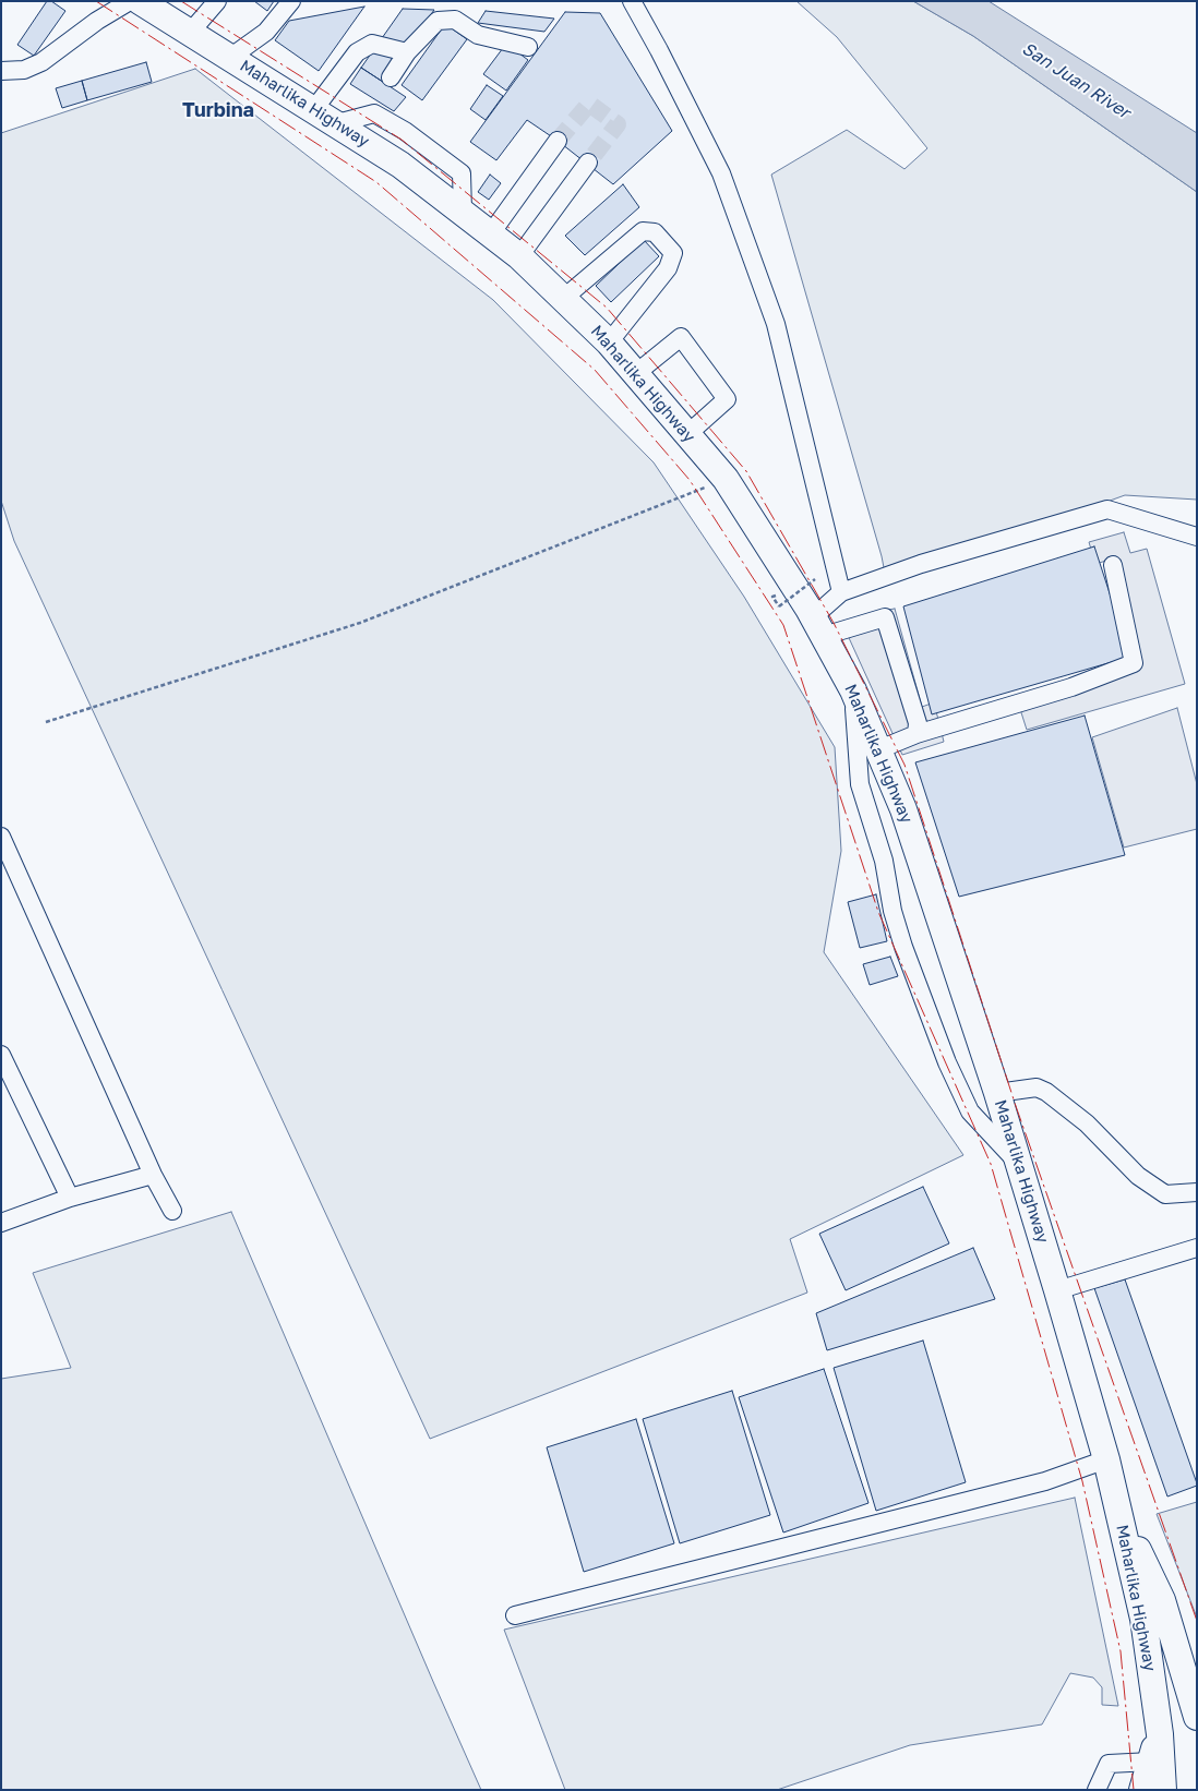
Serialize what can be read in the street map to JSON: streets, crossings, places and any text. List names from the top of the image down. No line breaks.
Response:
{"streets":{"highway":["Maharlika Highway"]},"districts":["Turbina"],"water":["San Juan River"]}
